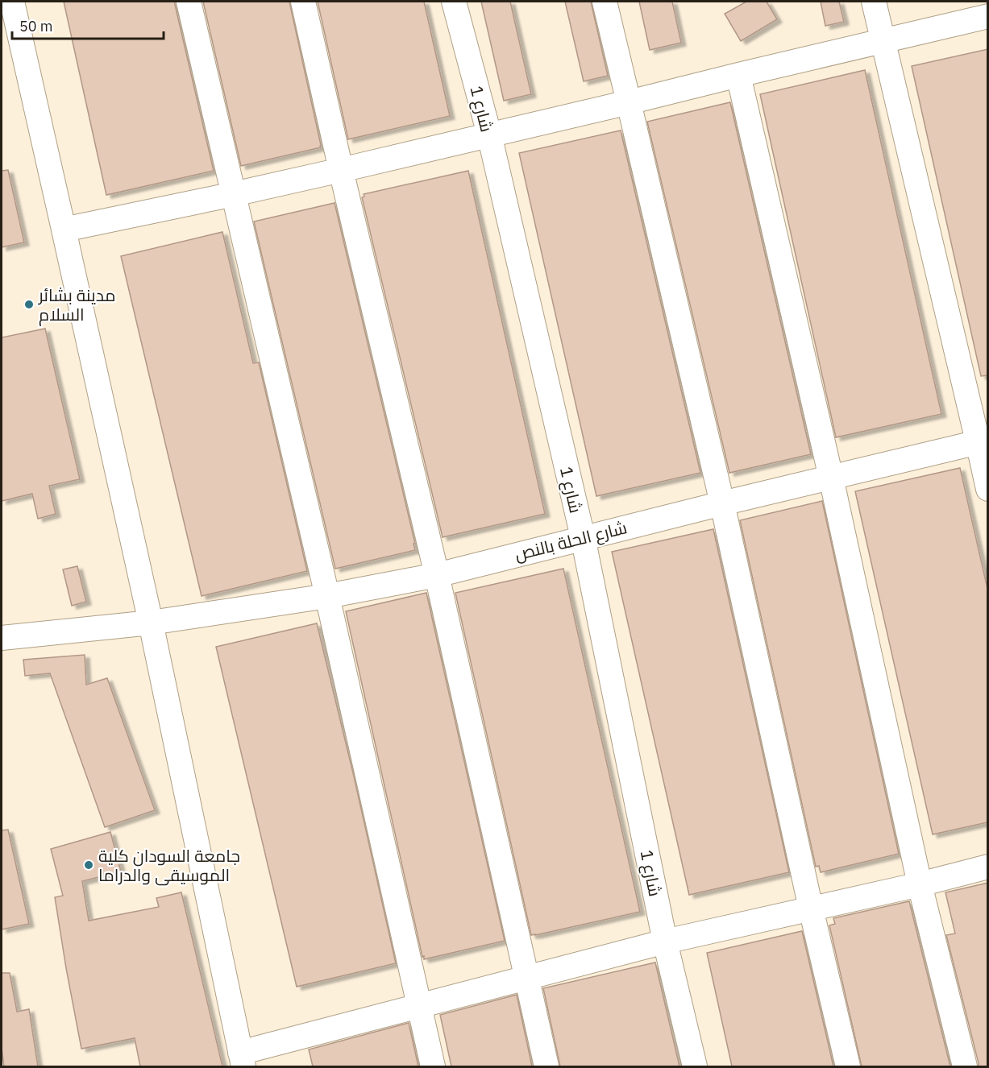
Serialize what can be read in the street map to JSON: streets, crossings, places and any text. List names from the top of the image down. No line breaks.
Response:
{"streets":{"street":["شارع 1","شارع الحلة بالنص"]},"crossings":[["شارع 1","شارع الحلة بالنص"]],"places":["مدينة بشائر السلام","جامعة السودان كلية الموسيقى والدراما"],"scale_bar":"50 m"}
